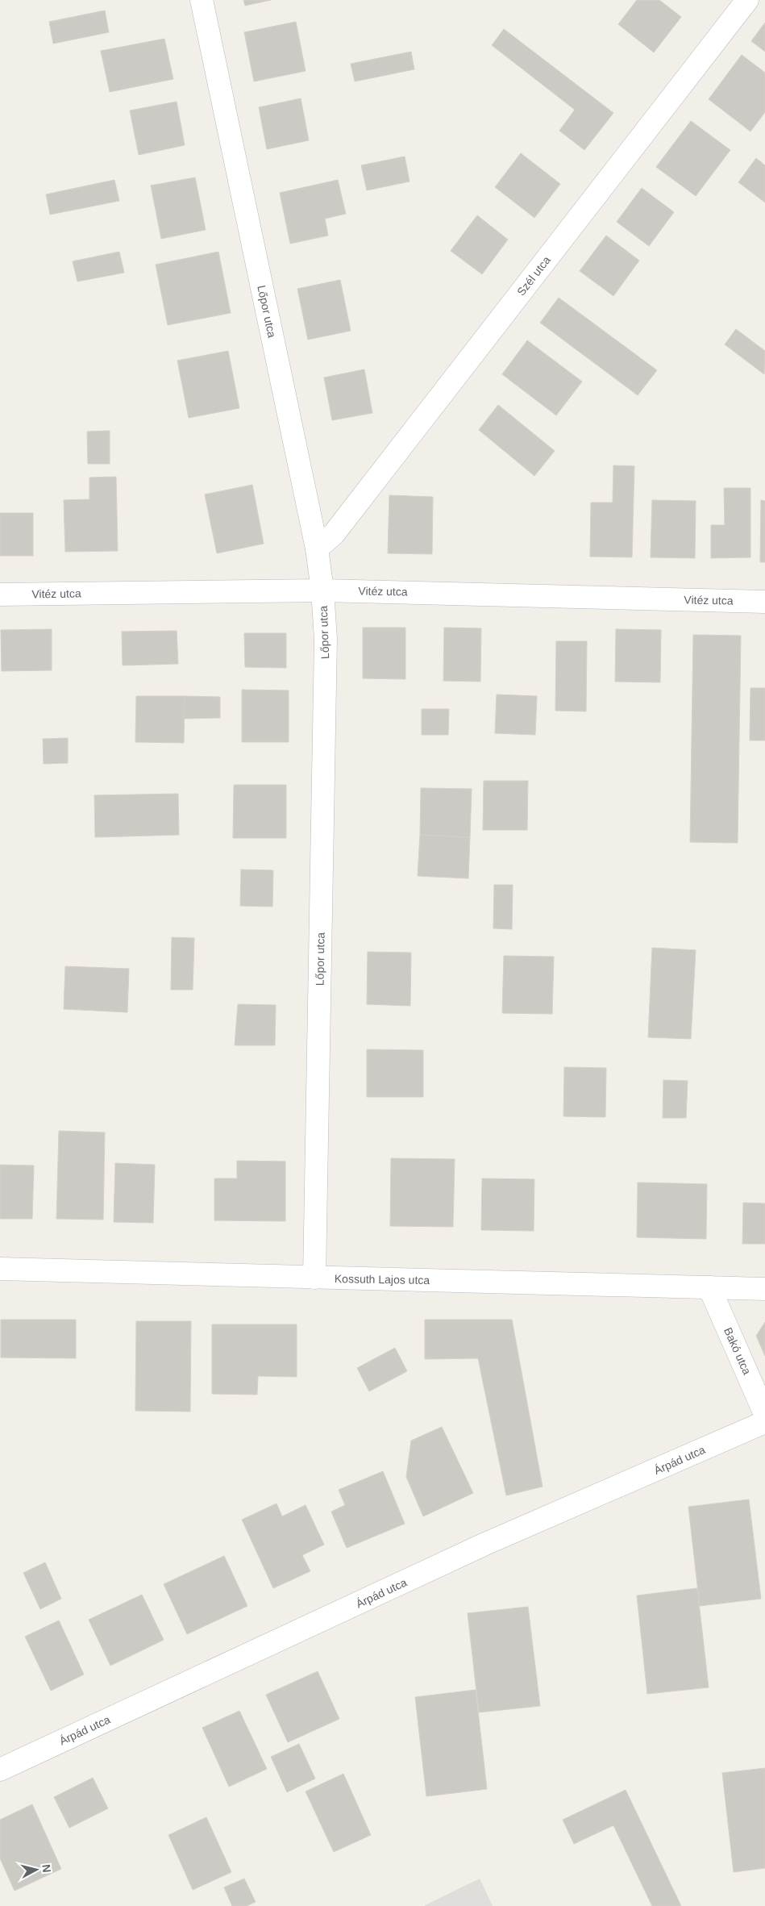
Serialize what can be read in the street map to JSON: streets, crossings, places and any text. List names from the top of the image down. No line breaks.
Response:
{"streets":{"street":["Szél utca","Lőpor utca","Vitéz utca","Kossuth Lajos utca","Bakó utca","Árpád utca"]},"crossings":[["Szél utca","Lőpor utca"],["Lőpor utca","Vitéz utca"],["Lőpor utca","Kossuth Lajos utca"],["Kossuth Lajos utca","Bakó utca"]],"north":"right"}
